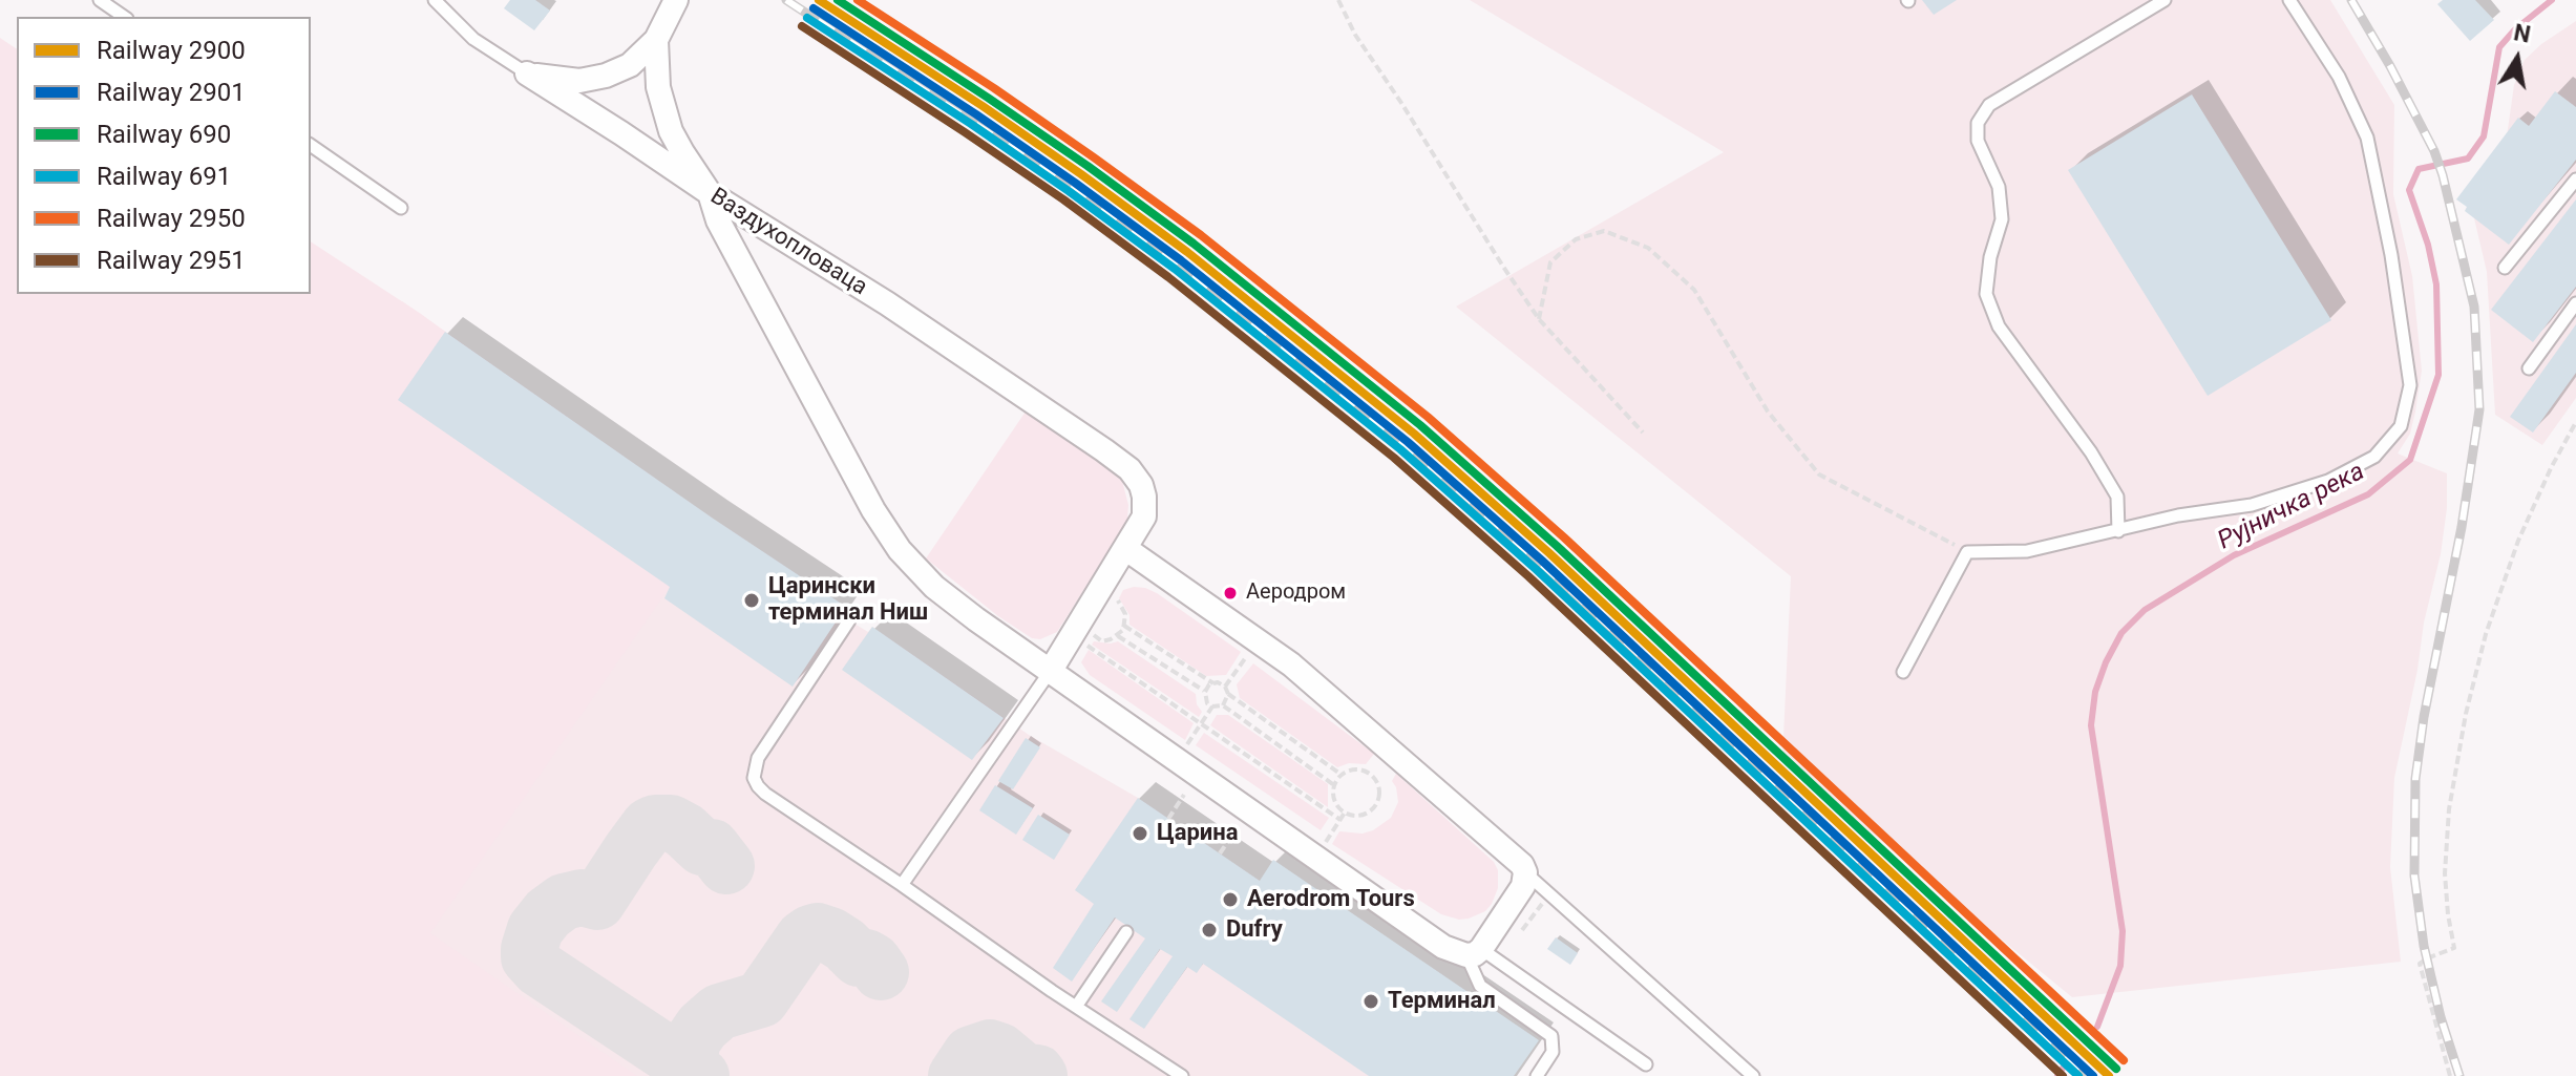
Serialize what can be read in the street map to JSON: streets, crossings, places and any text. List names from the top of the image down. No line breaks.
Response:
{"streets":{"street":["Ваздухопловаца"]},"water":["Рујничка река"],"places":["Аеродром","Царински терминал Ниш","Царина","Aerodrom Tours","Dufry","Терминал"],"lines":["rail line 2900","rail line 690","rail line 2950","rail line 2901","rail line 691","rail line 2951"],"legend":["Railway 2900","Railway 2901","Railway 690","Railway 691","Railway 2950","Railway 2951"],"north":"top"}
